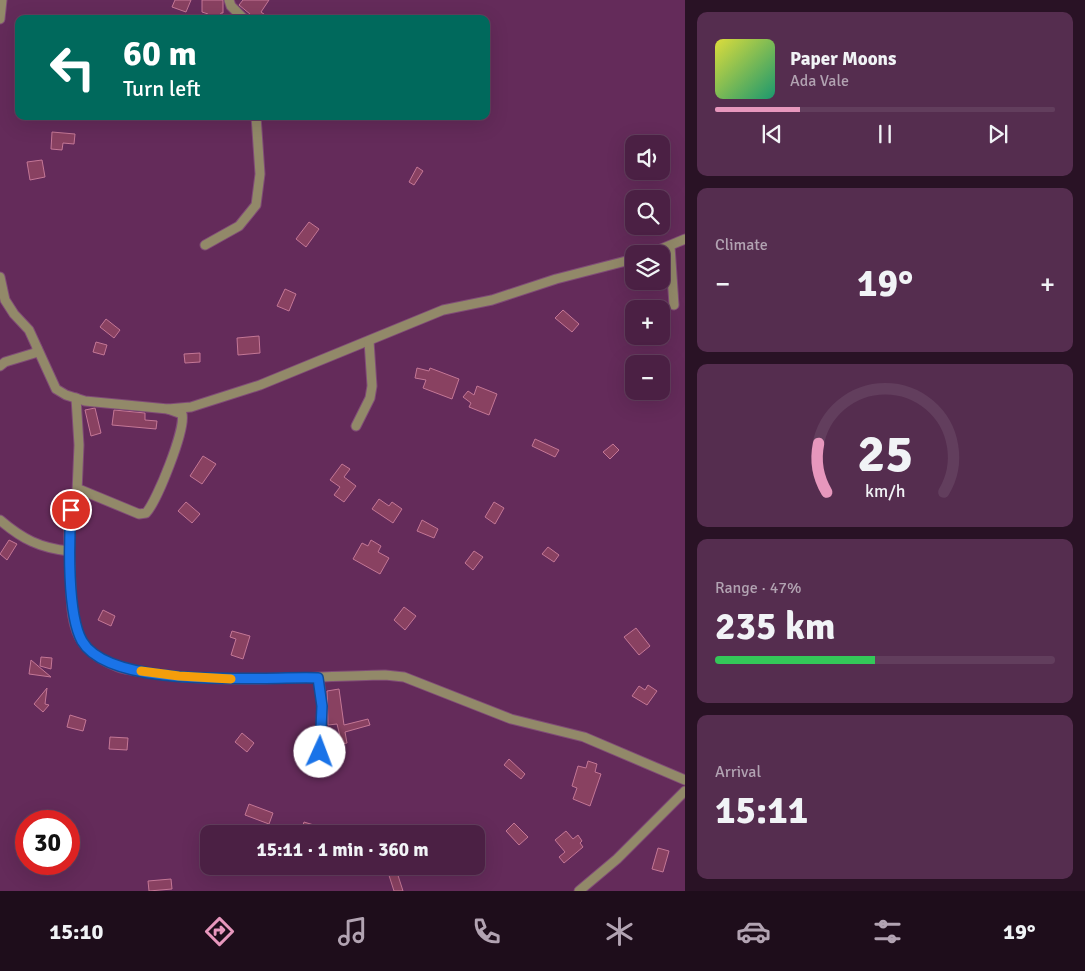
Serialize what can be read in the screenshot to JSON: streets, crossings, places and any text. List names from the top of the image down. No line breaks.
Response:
{"page":{"turn":["60 m","Turn left"],"song":["Paper Moons","Ada Vale"],"map_buttons":["+","−"],"tile":["Climate",["Range · 47%","235 km"],["Arrival","15:11"]],"heat":["−","19°","+"],"limit":"30","trip":"15:11 · 1 min · 360 m","tabs":["15:10","19°"],"gauge":["25","km/h"]}}
